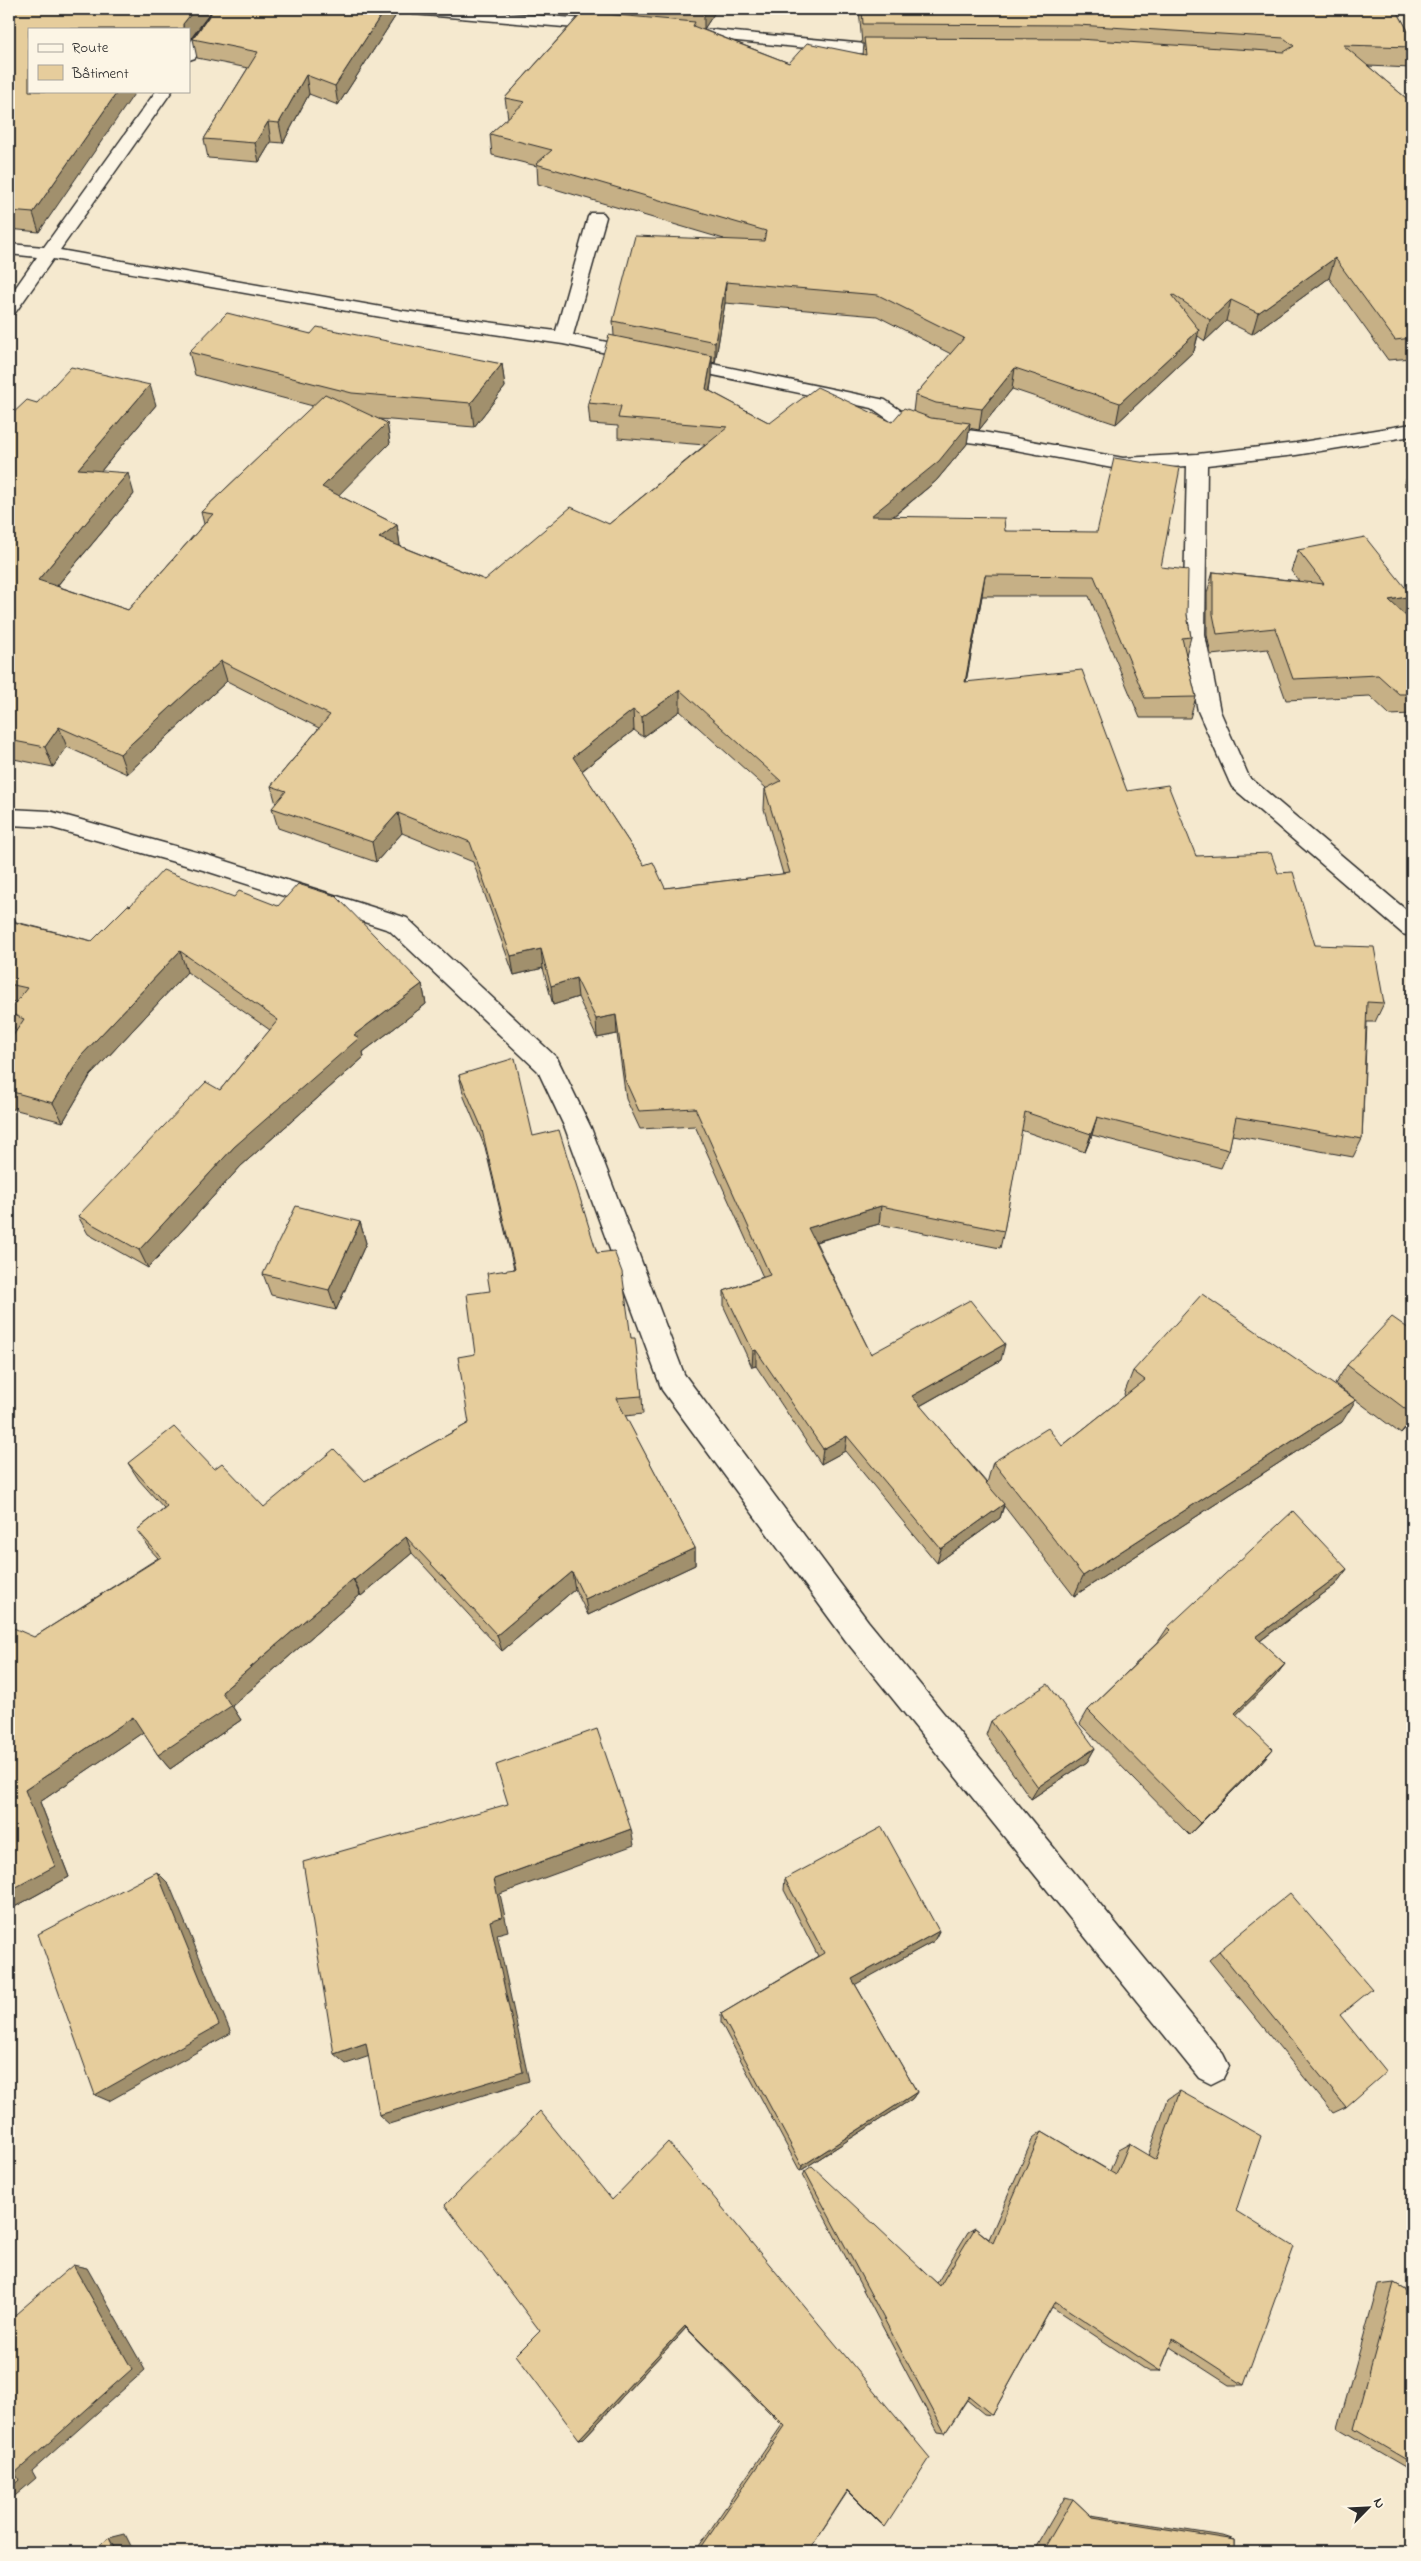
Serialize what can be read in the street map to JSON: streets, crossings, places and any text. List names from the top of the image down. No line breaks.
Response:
{"legend":["Route","Bâtiment"],"north":"top right"}
